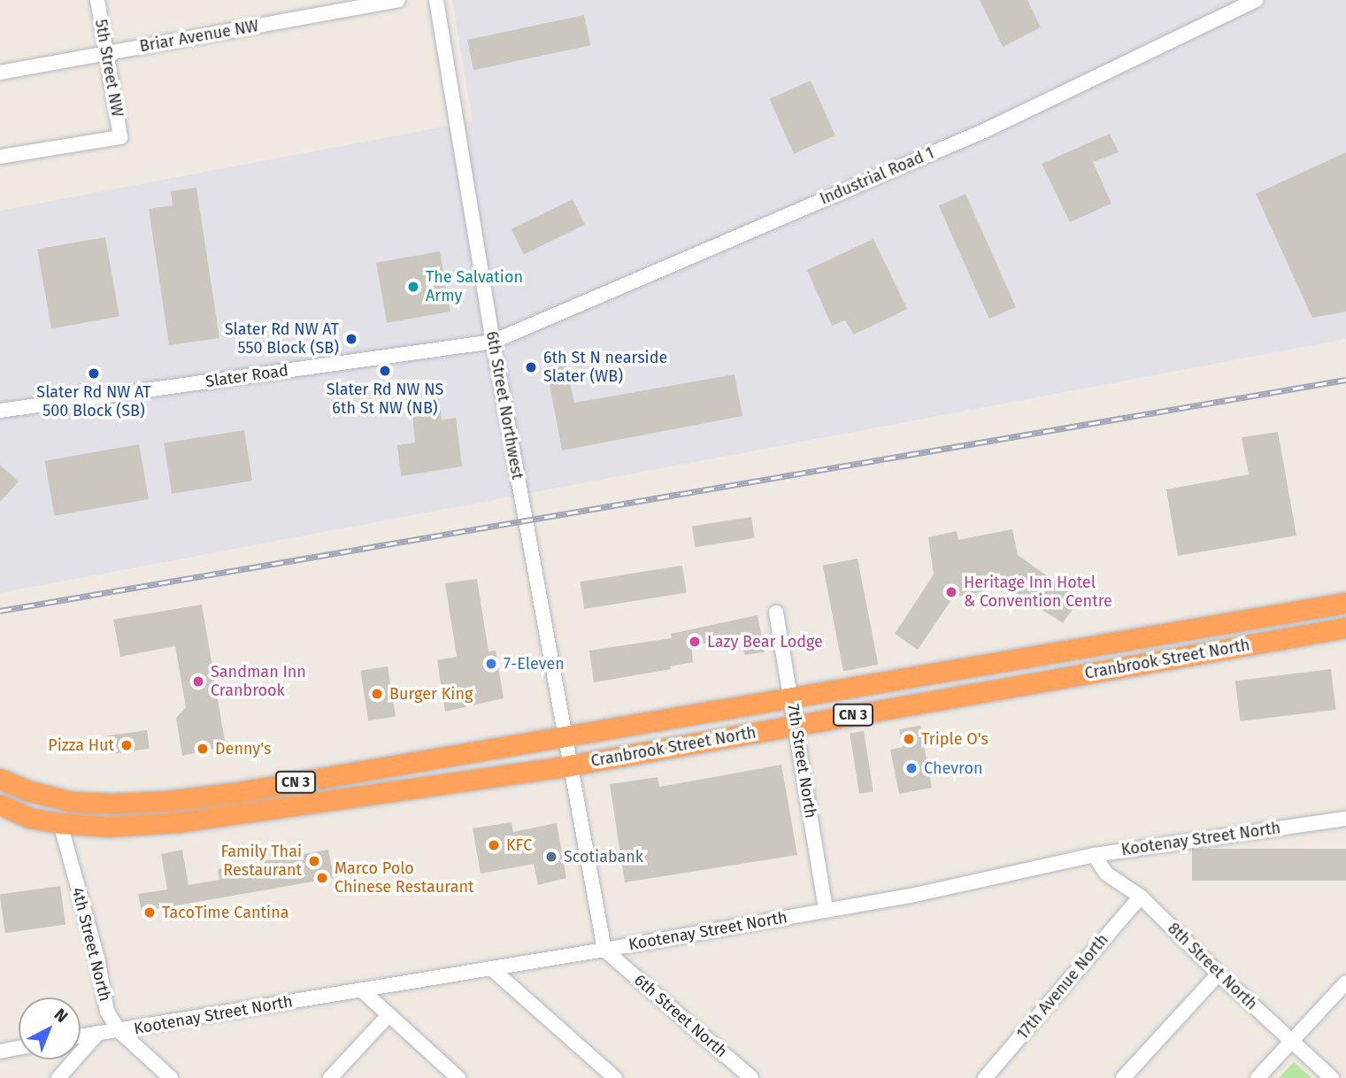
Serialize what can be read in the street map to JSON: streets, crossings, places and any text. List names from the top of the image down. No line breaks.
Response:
{"streets":{"highway":["Cranbrook Street North","CN 3"],"street":["Briar Avenue NW","5th Street NW","Industrial Road 1","Slater Road","6th Street Northwest","7th Street North","Kootenay Street North","4th Street North","8th Street North","17th Avenue North","6th Street North"]},"crossings":[["Briar Avenue NW","5th Street NW"],["Industrial Road 1","Slater Road"],["Industrial Road 1","6th Street Northwest"],["Slater Road","6th Street Northwest"],["6th Street Northwest","Cranbrook Street North"],["Cranbrook Street North","CN 3"],["Cranbrook Street North","7th Street North"],["Cranbrook Street North","4th Street North"],["7th Street North","Kootenay Street North"],["Kootenay Street North","4th Street North"],["Kootenay Street North","8th Street North"],["Kootenay Street North","6th Street North"],["8th Street North","17th Avenue North"]],"places":["The Salvation Army","Slater Rd NW AT 550 Block (SB)","6th St N nearside Slater (WB)","Slater Rd NW NS 6th St NW (NB)","Slater Rd NW AT 500 Block (SB)","Heritage Inn Hotel & Convention Centre","Lazy Bear Lodge","7-Eleven","Sandman Inn Cranbrook","Burger King","Triple O's","Pizza Hut","Denny's","Chevron","KFC","Scotiabank","Family Thai Restaurant","Marco Polo Chinese Restaurant","TacoTime Cantina"],"north":"top right"}
